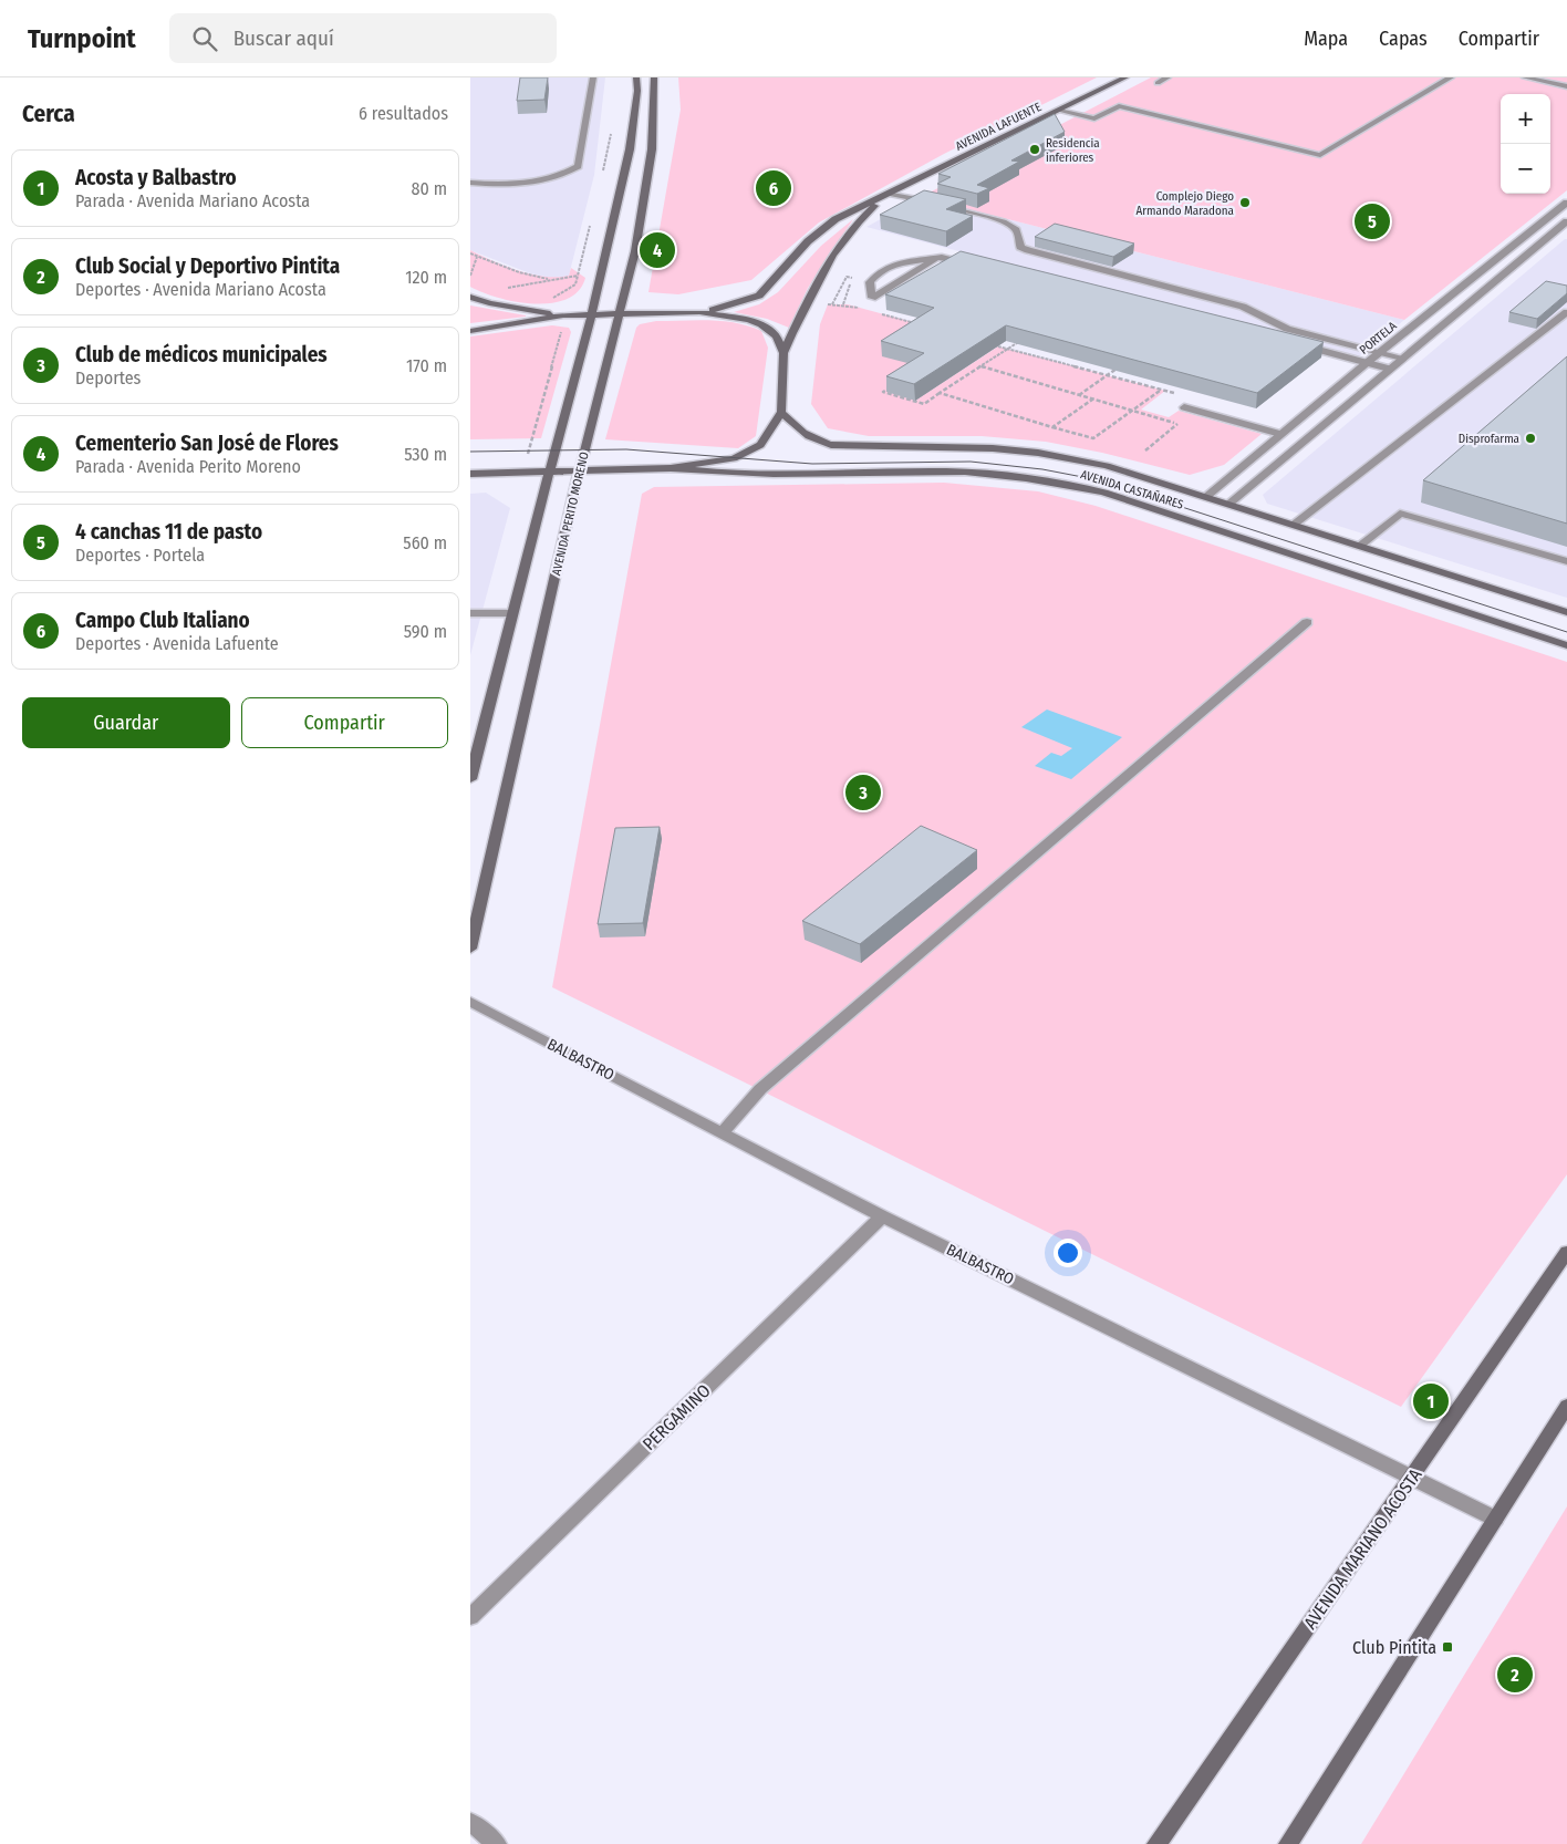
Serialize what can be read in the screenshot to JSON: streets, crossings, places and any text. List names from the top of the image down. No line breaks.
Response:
{"streets":{"main road":["AVENIDA LAFUENTE","AVENIDA CASTAÑARES","AVENIDA PERITO MORENO","AVENIDA MARIANO ACOSTA"],"street":["PORTELA","BALBASTRO","PERGAMINO"]},"crossings":[["PORTELA","AVENIDA CASTAÑARES"],["BALBASTRO","PERGAMINO"],["BALBASTRO","AVENIDA MARIANO ACOSTA"]],"places":{"other":["Residencia inferiores","Complejo Diego Armando Maradona","Disprofarma"],"transit":["Club Pintita"]},"page":{"header":"Turnpoint","search":"Buscar aquí","nav":["Mapa","Capas","Compartir"],"heading":["Cerca","6 resultados"],"map_buttons":["+","−"],"list":[{"mark":"1","name":"Acosta y Balbastro","note":"Parada · Avenida Mariano Acosta","value":"80 m"},{"mark":"2","name":"Club Social y Deportivo Pintita","note":"Deportes · Avenida Mariano Acosta","value":"120 m"},{"mark":"3","name":"Club de médicos municipales","note":"Deportes","value":"170 m"},{"mark":"4","name":"Cementerio San José de Flores","note":"Parada · Avenida Perito Moreno","value":"530 m"},{"mark":"5","name":"4 canchas 11 de pasto","note":"Deportes · Portela","value":"560 m"},{"mark":"6","name":"Campo Club Italiano","note":"Deportes · Avenida Lafuente","value":"590 m"}],"pins":["6","5","4","3","1","2"],"buttons":["Guardar","Compartir"]}}
